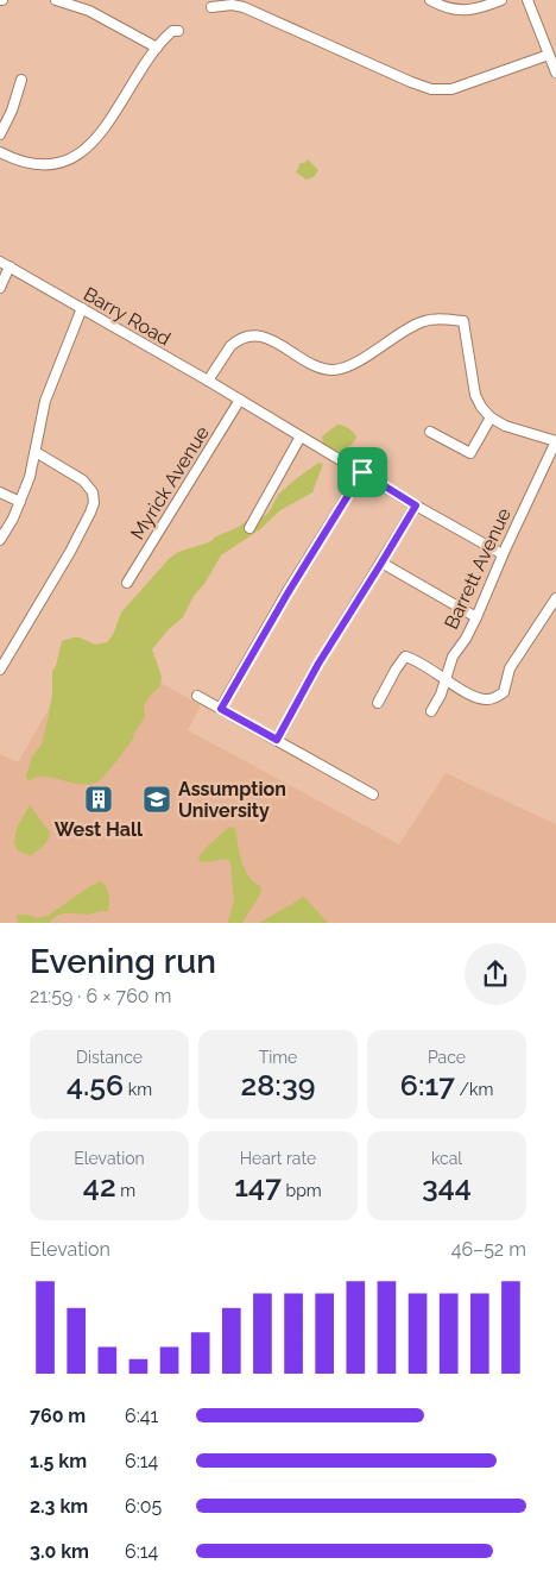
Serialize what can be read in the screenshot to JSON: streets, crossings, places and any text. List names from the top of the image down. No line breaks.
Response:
{"streets":{"street":["Barry Road","Myrick Avenue","Barrett Avenue"]},"crossings":[["Barry Road","Myrick Avenue"],["Barry Road","Barrett Avenue"]],"places":{"building":["West Hall"],"school or university":["Assumption University"]},"page":{"heading":["Evening run","21:59 · 6 × 760 m"],"stats":[["Distance","4.56 km"],["Time","28:39"],["Pace","6:17 /km"],["Elevation","42 m"],["Heart rate","147 bpm"],["kcal","344"]],"chart":["Elevation","46–52 m"],"list":[{"name":"760 m","note":"6:41"},{"name":"1.5 km","note":"6:14"},{"name":"2.3 km","note":"6:05"},{"name":"3.0 km","note":"6:14"}]}}
